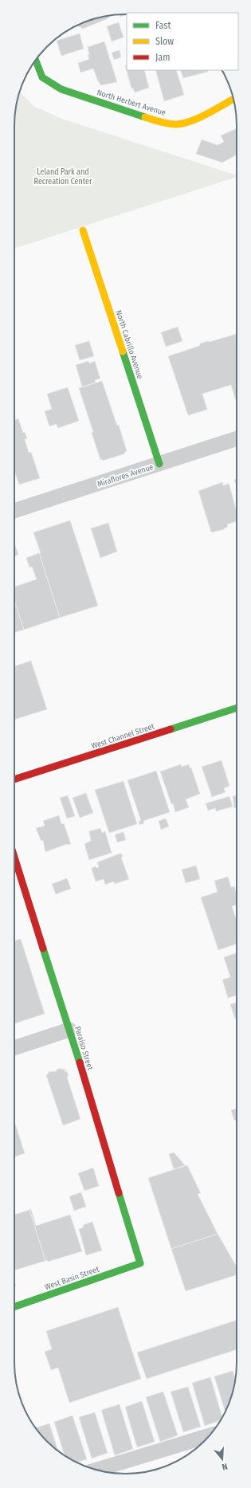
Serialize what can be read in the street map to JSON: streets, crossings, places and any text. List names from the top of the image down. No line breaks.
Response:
{"streets":{"street":["North Herbert Avenue","North Cabrillo Avenue","Miraflores Avenue","West Channel Street","Paraiso Street","West Basin Street"]},"crossings":[["North Cabrillo Avenue","Miraflores Avenue"],["Paraiso Street","West Basin Street"]],"parks":["Leland Park and Recreation Center"],"legend":["Fast","Slow","Jam"],"north":"bottom"}
